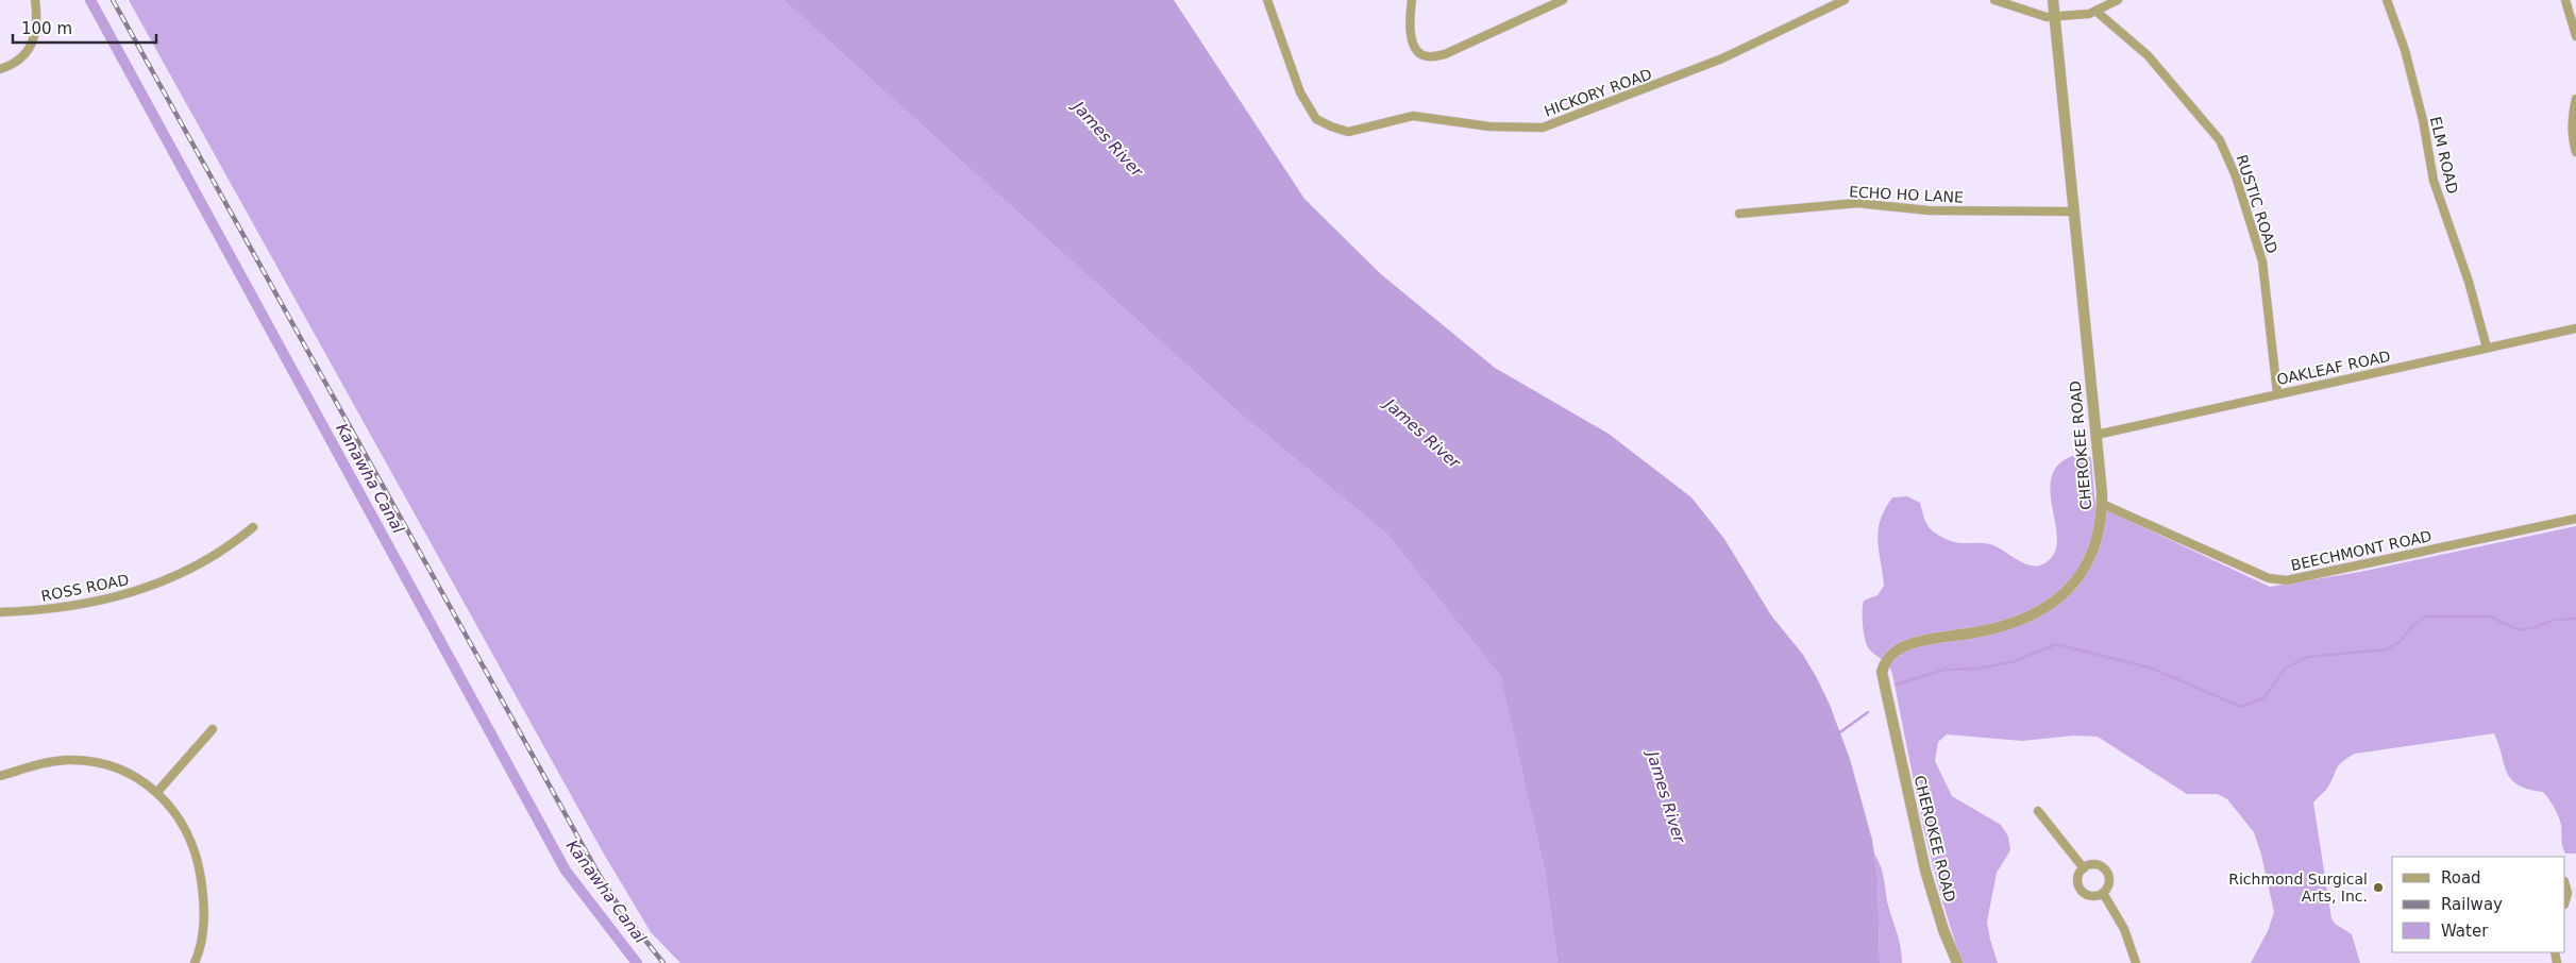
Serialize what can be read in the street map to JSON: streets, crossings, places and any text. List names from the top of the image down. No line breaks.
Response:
{"streets":{"street":["HICKORY ROAD","ELM ROAD","ECHO HO LANE","RUSTIC ROAD","OAKLEAF ROAD","CHEROKEE ROAD","BEECHMONT ROAD","ROSS ROAD"]},"crossings":[["ELM ROAD","OAKLEAF ROAD"],["ECHO HO LANE","CHEROKEE ROAD"],["RUSTIC ROAD","OAKLEAF ROAD"],["OAKLEAF ROAD","CHEROKEE ROAD"],["CHEROKEE ROAD","BEECHMONT ROAD"]],"water":["James River","Kanawha Canal"],"places":["Richmond Surgical Arts, Inc."],"legend":["Road","Railway","Water"],"scale_bar":"100 m"}
